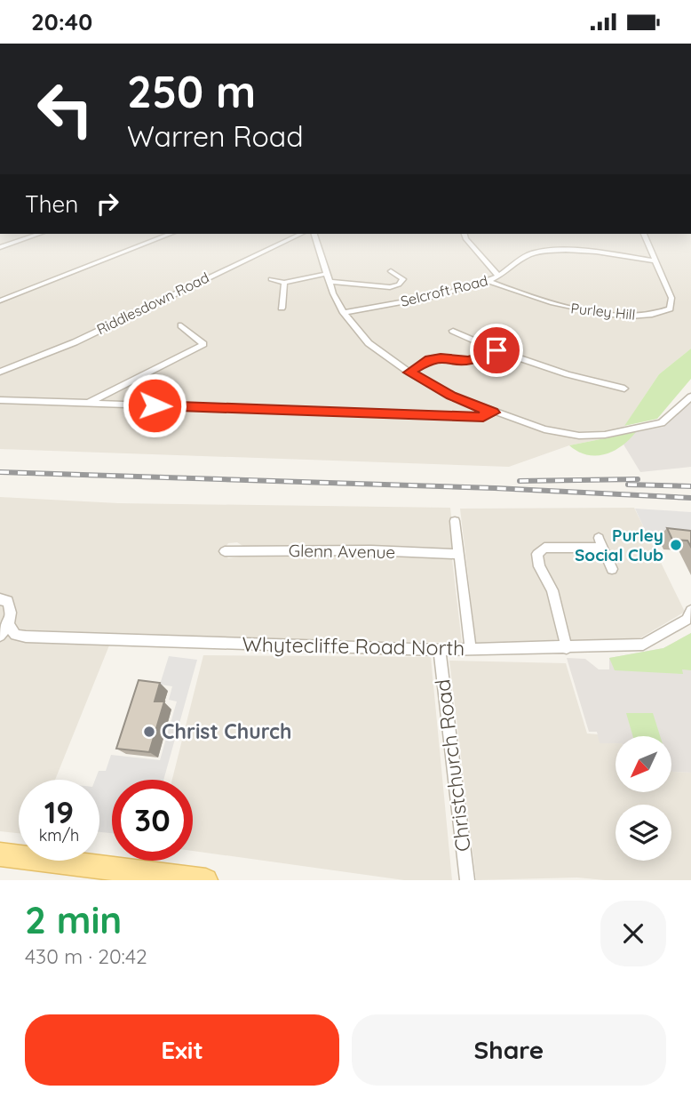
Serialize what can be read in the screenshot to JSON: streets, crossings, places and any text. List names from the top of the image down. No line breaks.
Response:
{"streets":{"street":["Selcroft Road","Riddlesdown Road","Purley Hill","Glenn Avenue","Whytecliffe Road North","Christchurch Road"]},"crossings":[["Selcroft Road","Purley Hill"],["Whytecliffe Road North","Christchurch Road"]],"places":["Purley Social Club","Christ Church"],"north":"bottom left","page":{"status":"20:40","turn":["250 m","Warren Road"],"then":"Then","speed":"19 km/h","limit":"30","heading":["2 min","430 m · 20:42"],"buttons":["Exit","Share"]}}
